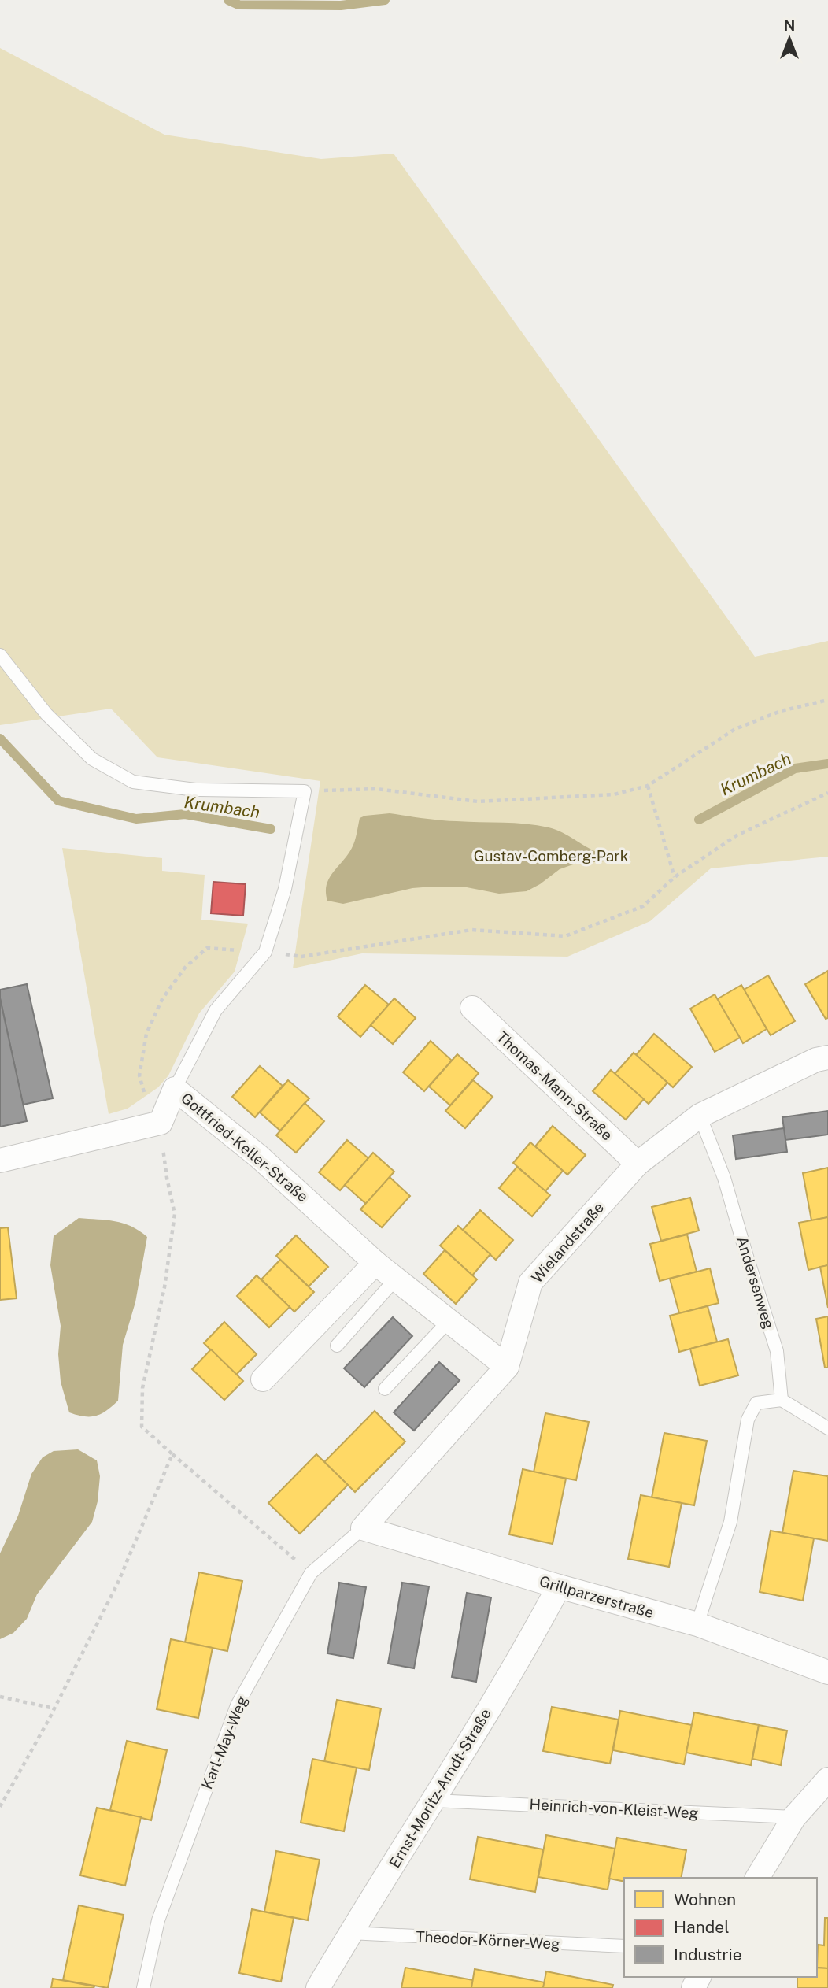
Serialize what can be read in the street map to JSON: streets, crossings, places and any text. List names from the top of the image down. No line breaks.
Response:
{"streets":{"street":["Thomas-Mann-Straße","Gottfried-Keller-Straße","Wielandstraße","Grillparzerstraße","Ernst-Moritz-Arndt-Straße"],"lane":["Andersenweg","Karl-May-Weg","Heinrich-von-Kleist-Weg","Theodor-Körner-Weg"]},"crossings":[["Thomas-Mann-Straße","Wielandstraße"],["Gottfried-Keller-Straße","Wielandstraße"],["Wielandstraße","Andersenweg"],["Wielandstraße","Grillparzerstraße"],["Wielandstraße","Karl-May-Weg"],["Grillparzerstraße","Karl-May-Weg"],["Grillparzerstraße","Ernst-Moritz-Arndt-Straße"],["Ernst-Moritz-Arndt-Straße","Heinrich-von-Kleist-Weg"],["Ernst-Moritz-Arndt-Straße","Theodor-Körner-Weg"]],"water":["Krumbach"],"parks":["Gustav-Comberg-Park"],"legend":["Wohnen","Handel","Industrie"],"north":"top"}
